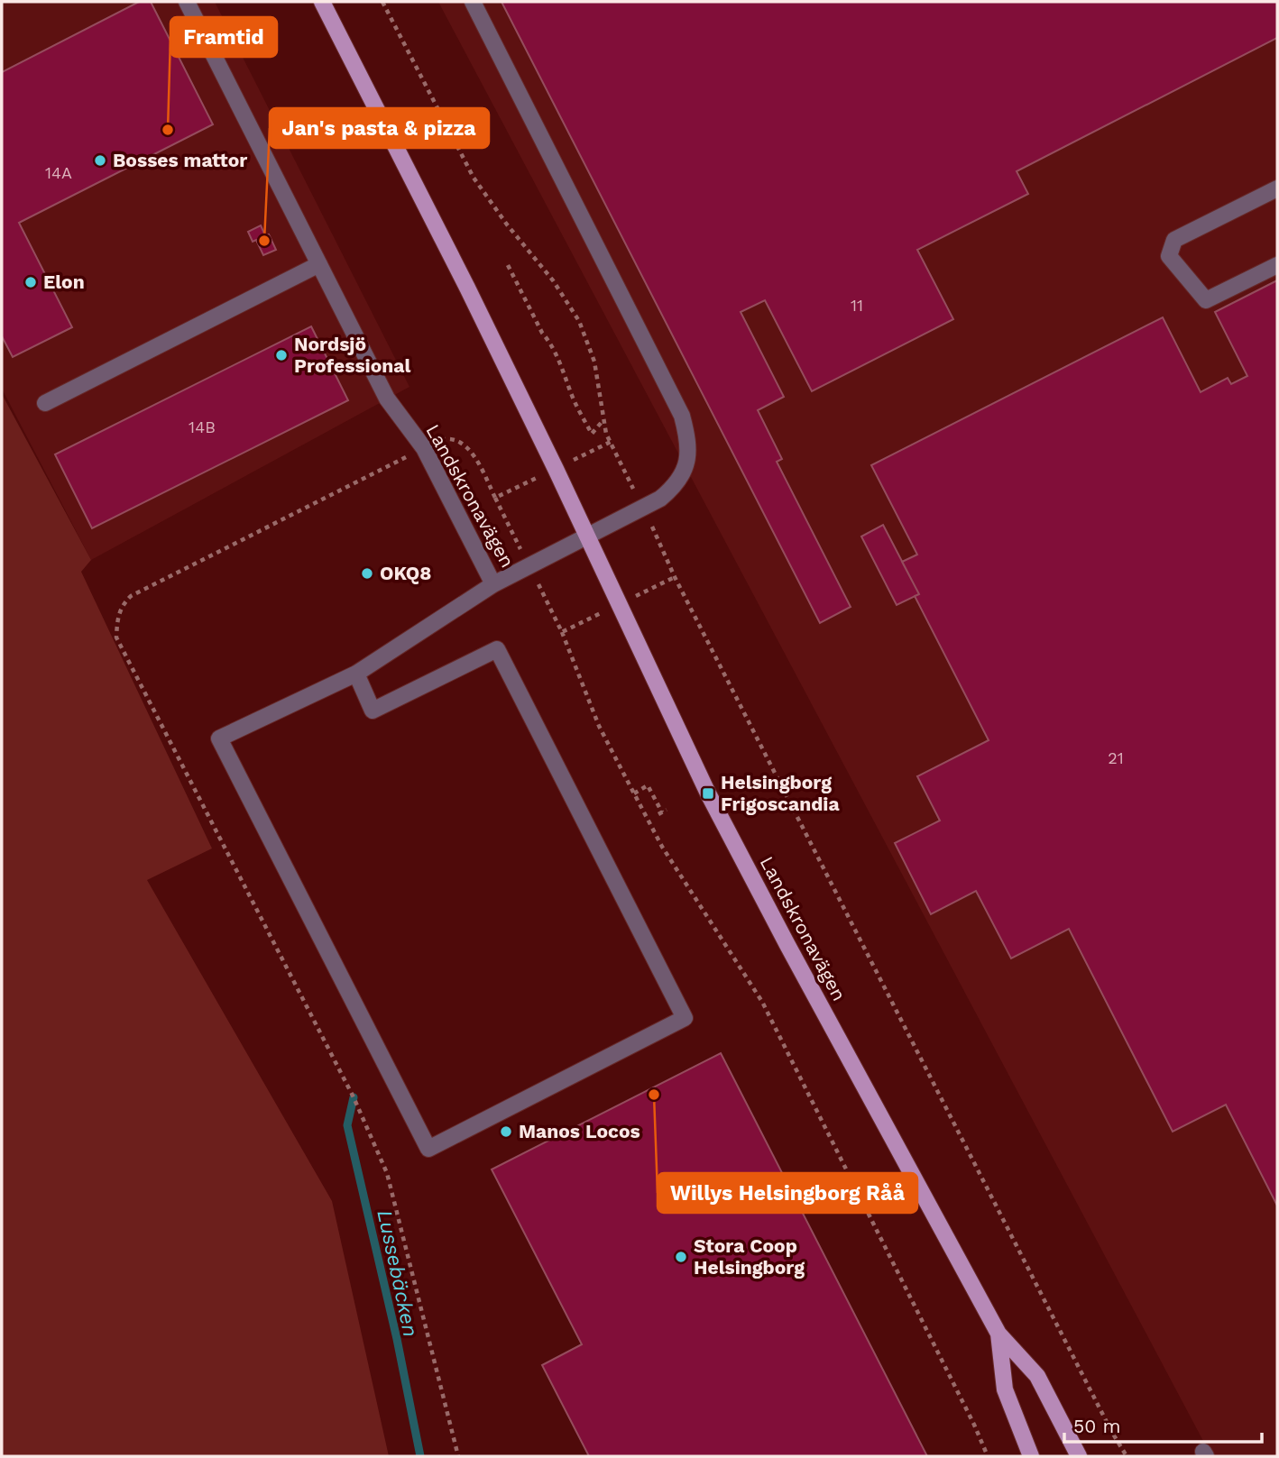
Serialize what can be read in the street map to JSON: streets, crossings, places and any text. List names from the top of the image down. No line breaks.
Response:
{"streets":{"main road":["Landskronavägen"]},"water":["Lussebäcken"],"places":{"other":["Framtid","Bosses mattor","Jan's pasta & pizza","Elon","Nordsjö Professional","OKQ8","Willys Helsingborg Råå","Manos Locos","Stora Coop Helsingborg"],"transit":["Helsingborg Frigoscandia"]},"house_numbers":["14A","11","14B","21"],"scale_bar":"50 m"}
